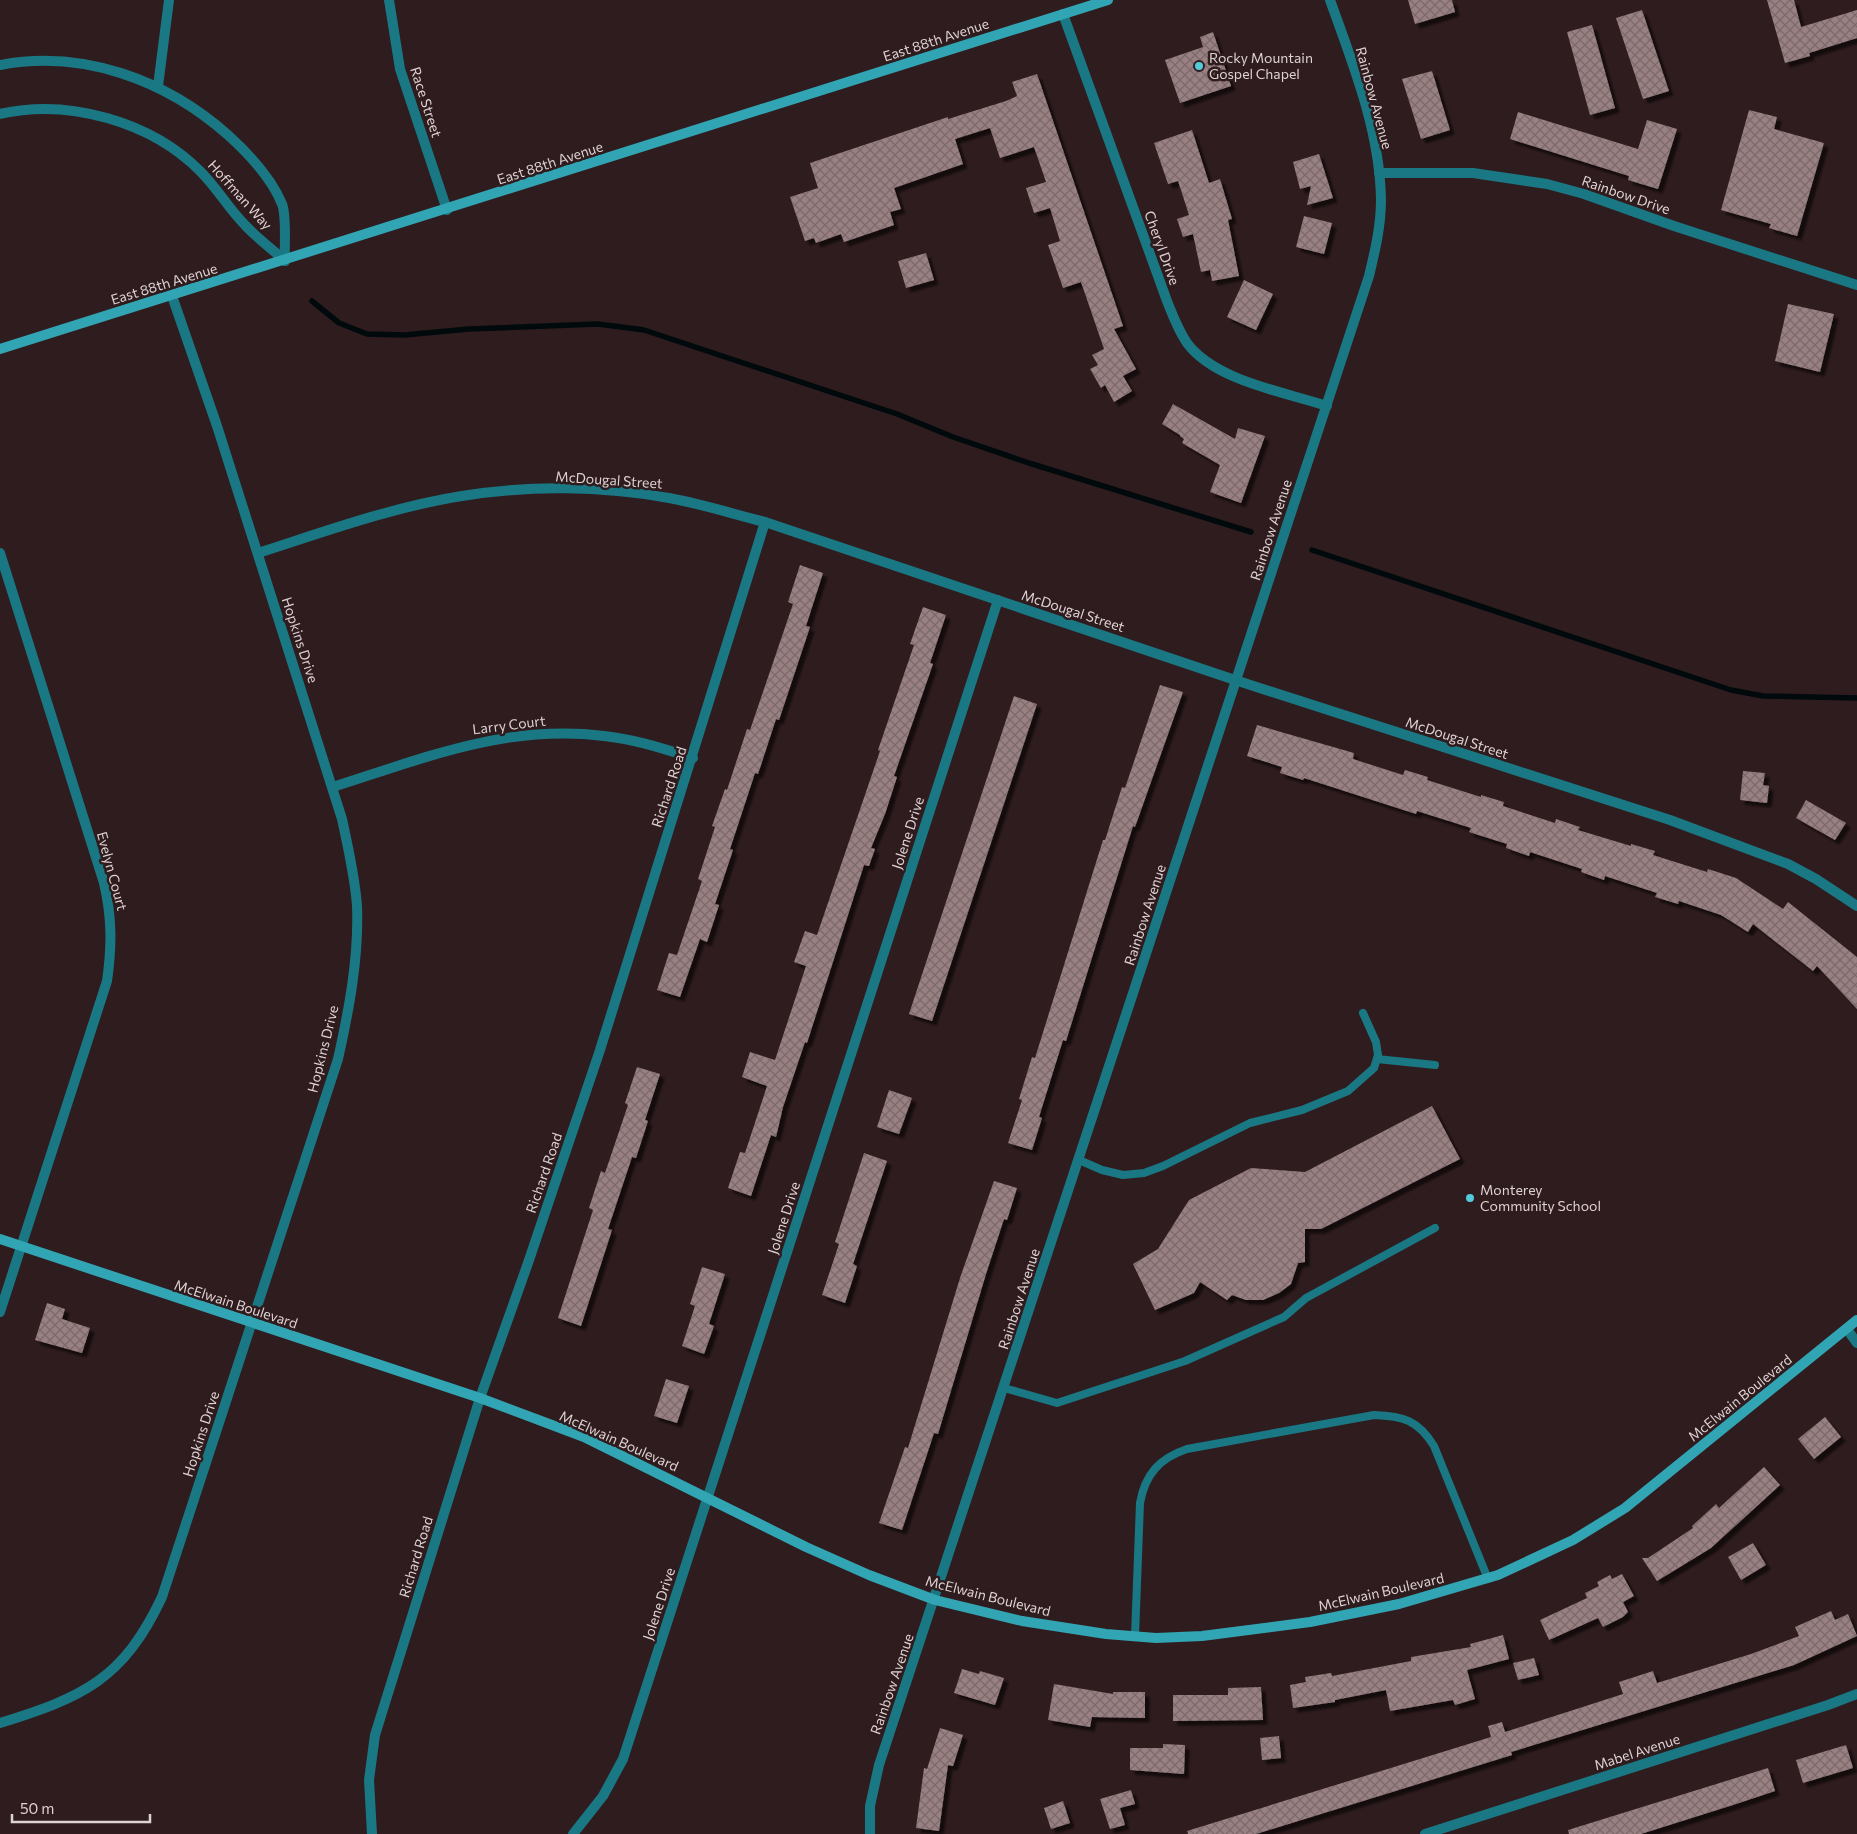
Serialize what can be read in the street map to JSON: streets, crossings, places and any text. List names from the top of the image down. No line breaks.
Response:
{"streets":{"street":["East 88th Avenue","Rainbow Avenue","Race Street","Hoffman Way","Rainbow Drive","Cheryl Drive","McDougal Street","Hopkins Drive","Larry Court","Richard Road","Jolene Drive","Evelyn Court","McElwain Boulevard","Mabel Avenue"]},"crossings":[["East 88th Avenue","Race Street"],["East 88th Avenue","Hoffman Way"],["East 88th Avenue","Cheryl Drive"],["East 88th Avenue","Hopkins Drive"],["Rainbow Avenue","Rainbow Drive"],["Rainbow Avenue","Cheryl Drive"],["Rainbow Avenue","McDougal Street"],["Rainbow Avenue","McElwain Boulevard"],["McDougal Street","Hopkins Drive"],["McDougal Street","Richard Road"],["McDougal Street","Jolene Drive"],["Hopkins Drive","Larry Court"],["Hopkins Drive","McElwain Boulevard"],["Larry Court","Richard Road"],["Richard Road","McElwain Boulevard"],["Jolene Drive","McElwain Boulevard"],["Evelyn Court","McElwain Boulevard"]],"places":["Rocky Mountain Gospel Chapel","Monterey Community School"],"scale_bar":"50 m"}
